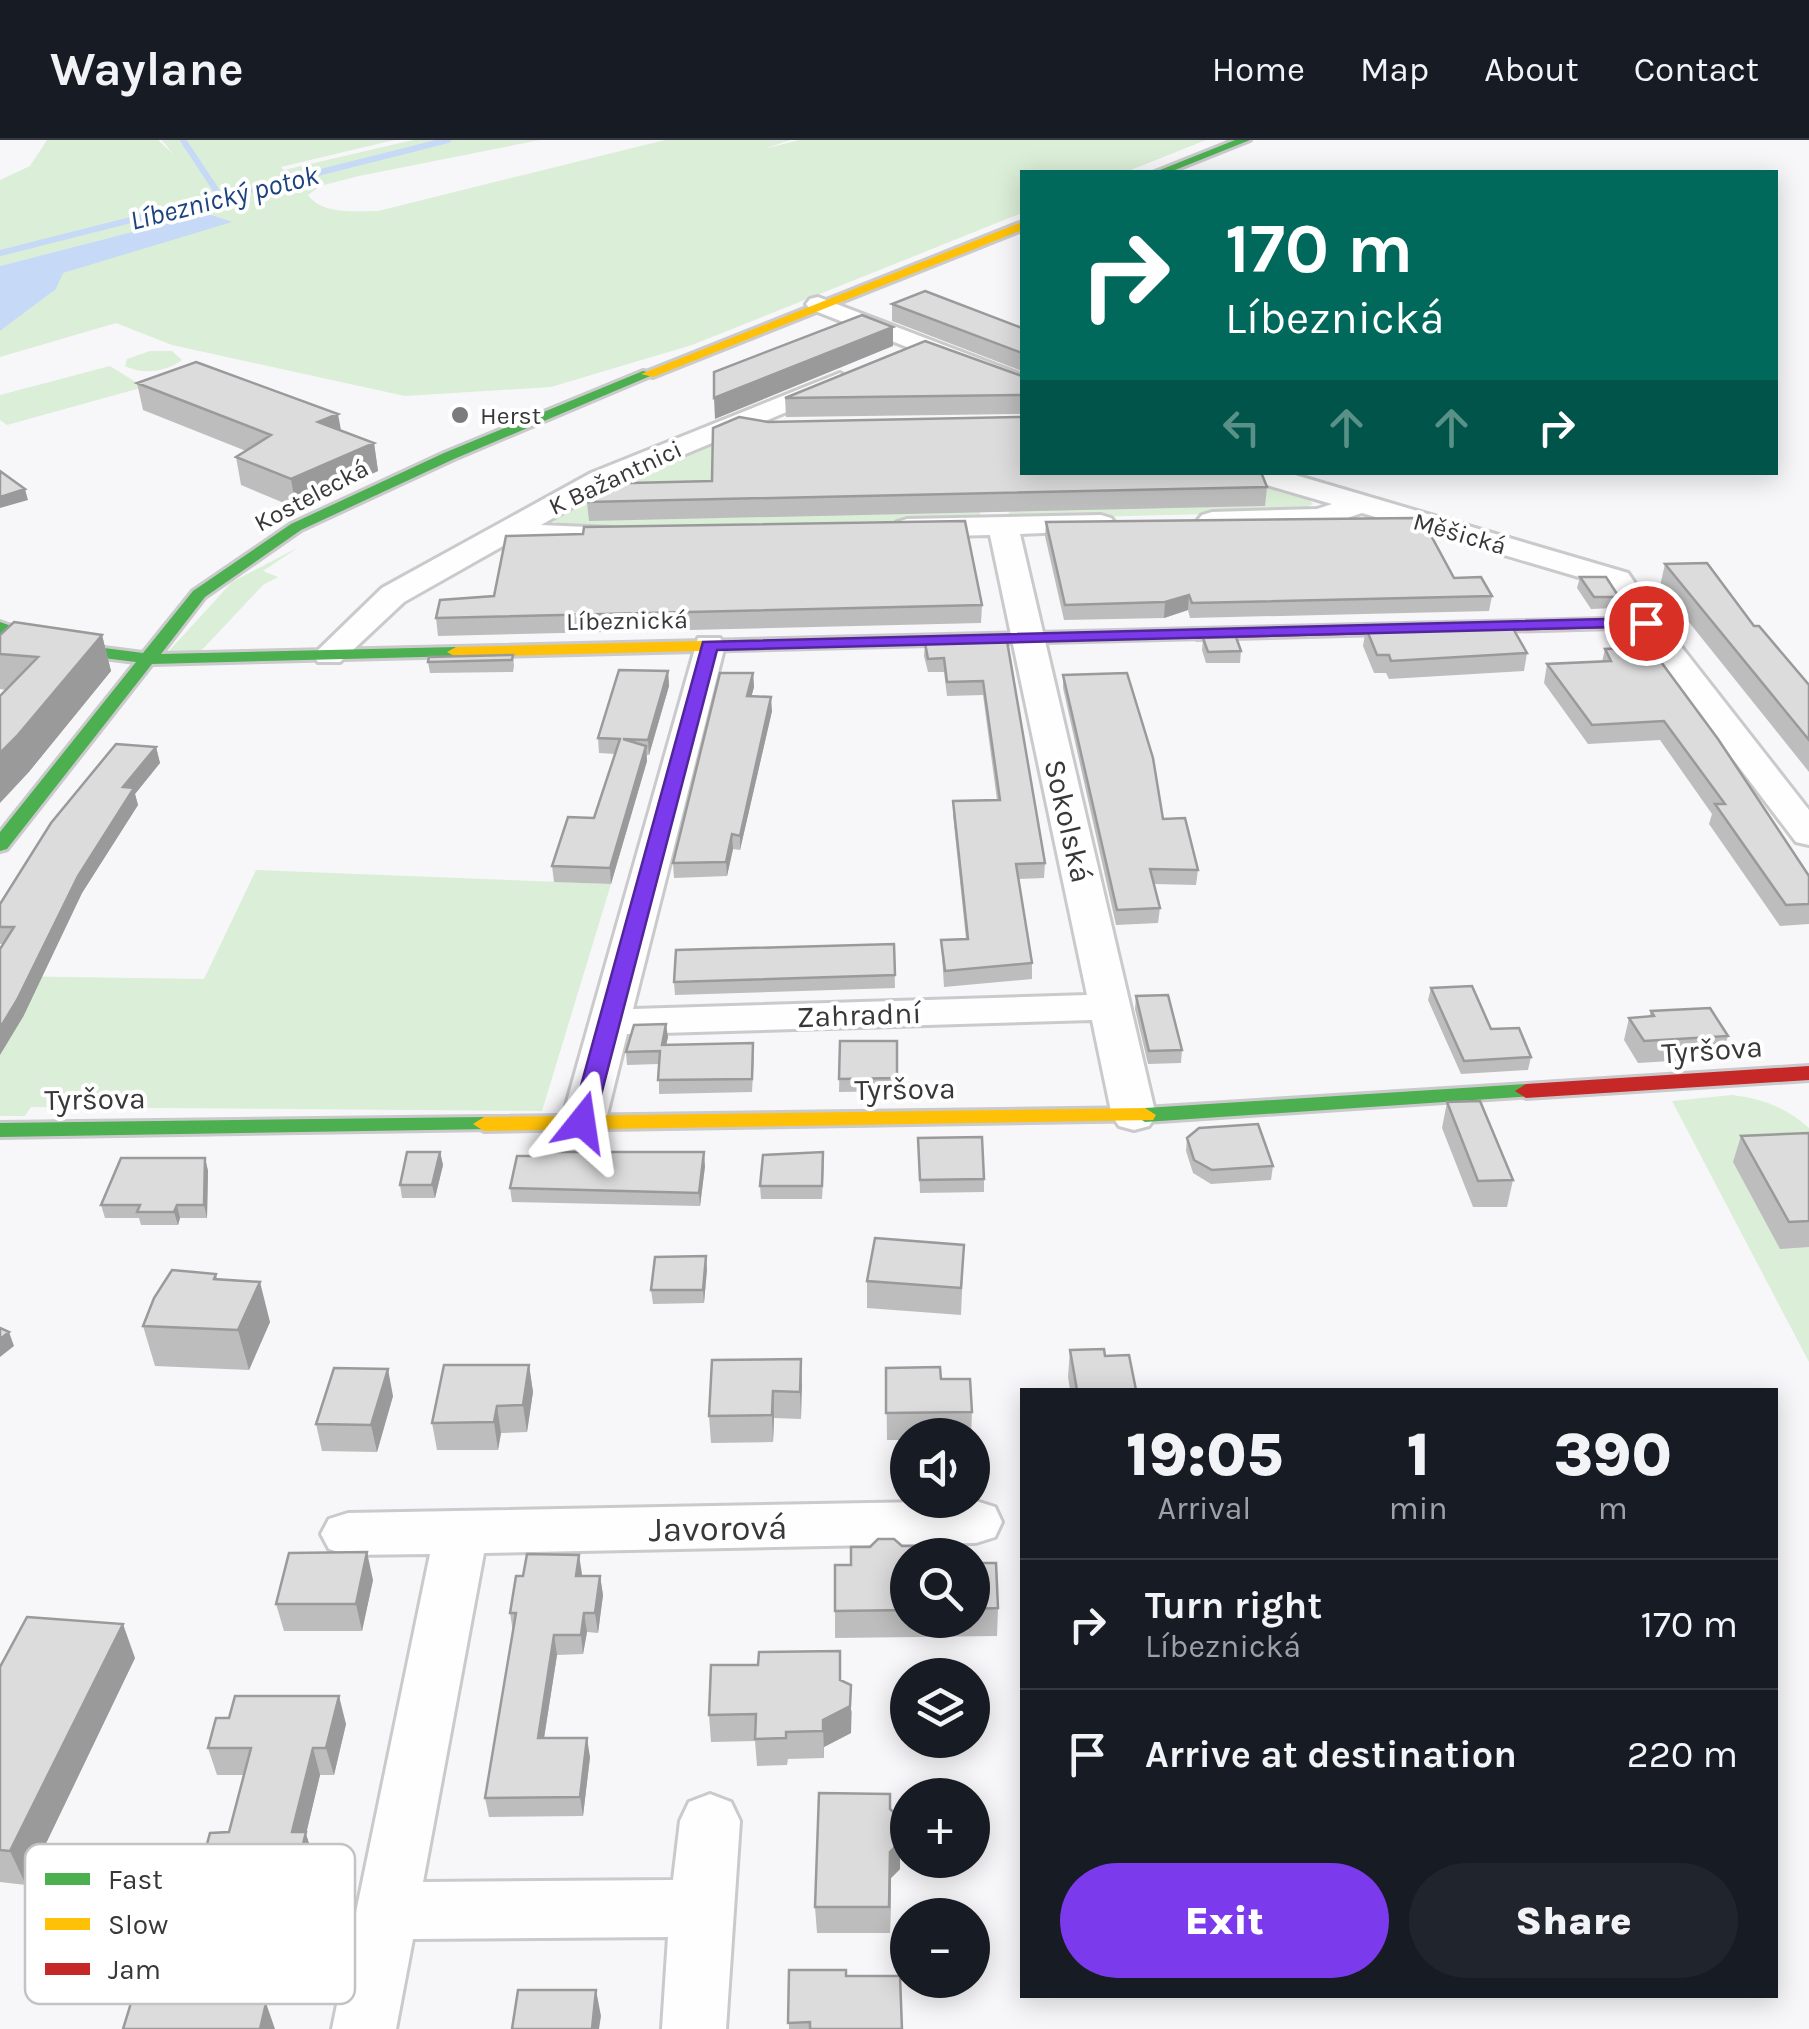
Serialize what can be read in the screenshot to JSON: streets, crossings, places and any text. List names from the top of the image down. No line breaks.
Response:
{"streets":{"street":["K Bažantnici","Kostelecká","Měšická","Líbeznická","Sokolská","Zahradní","Tyršova","Javorová"]},"crossings":[["K Bažantnici","Líbeznická"],["Kostelecká","Líbeznická"],["Měšická","Líbeznická"],["Líbeznická","Sokolská"],["Sokolská","Zahradní"],["Sokolská","Tyršova"]],"water":["Líbeznický potok"],"places":["Herst"],"legend":["Fast","Slow","Jam"],"page":{"header":"Waylane","nav":["Home","Map","About","Contact"],"turn":["170 m","Líbeznická"],"eta":["19:05","Arrival","1","min","390","m"],"map_buttons":["+","−"],"list":[{"name":"Turn right","note":"Líbeznická","value":"170 m"},{"name":"Arrive at destination","value":"220 m"}],"buttons":["Exit","Share"]}}
